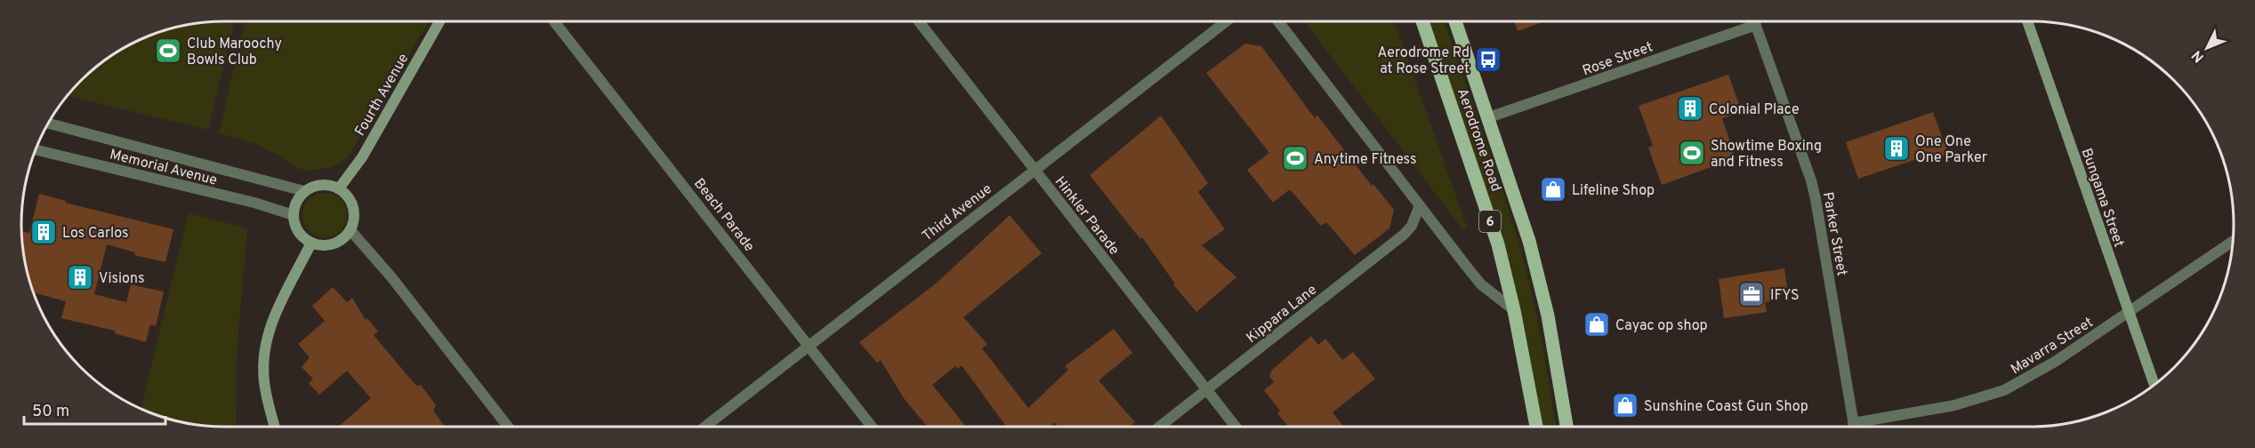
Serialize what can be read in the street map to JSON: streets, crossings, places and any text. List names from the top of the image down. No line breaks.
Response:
{"streets":{"main road":["Aerodrome Road","6"],"street":["Rose Street","Fourth Avenue","Memorial Avenue","Bungama Street","Third Avenue","Beach Parade","Hinkler Parade","Parker Street","Kippara Lane","Mavarra Street"]},"crossings":[["Rose Street","Aerodrome Road"],["Rose Street","Parker Street"],["Fourth Avenue","Memorial Avenue"],["Bungama Street","Mavarra Street"],["Third Avenue","Beach Parade"],["Third Avenue","Hinkler Parade"],["Hinkler Parade","Kippara Lane"],["Parker Street","Mavarra Street"]],"places":{"sports":["Club Maroochy Bowls Club","Showtime Boxing and Fitness","Anytime Fitness"],"bus stop":["Aerodrome Rd at Rose Street"],"building":["Colonial Place","One One One Parker","Los Carlos","Visions"],"shop":["Lifeline Shop","Cayac op shop","Sunshine Coast Gun Shop"],"office":["IFYS"]},"scale_bar":"50 m","north":"bottom left"}
